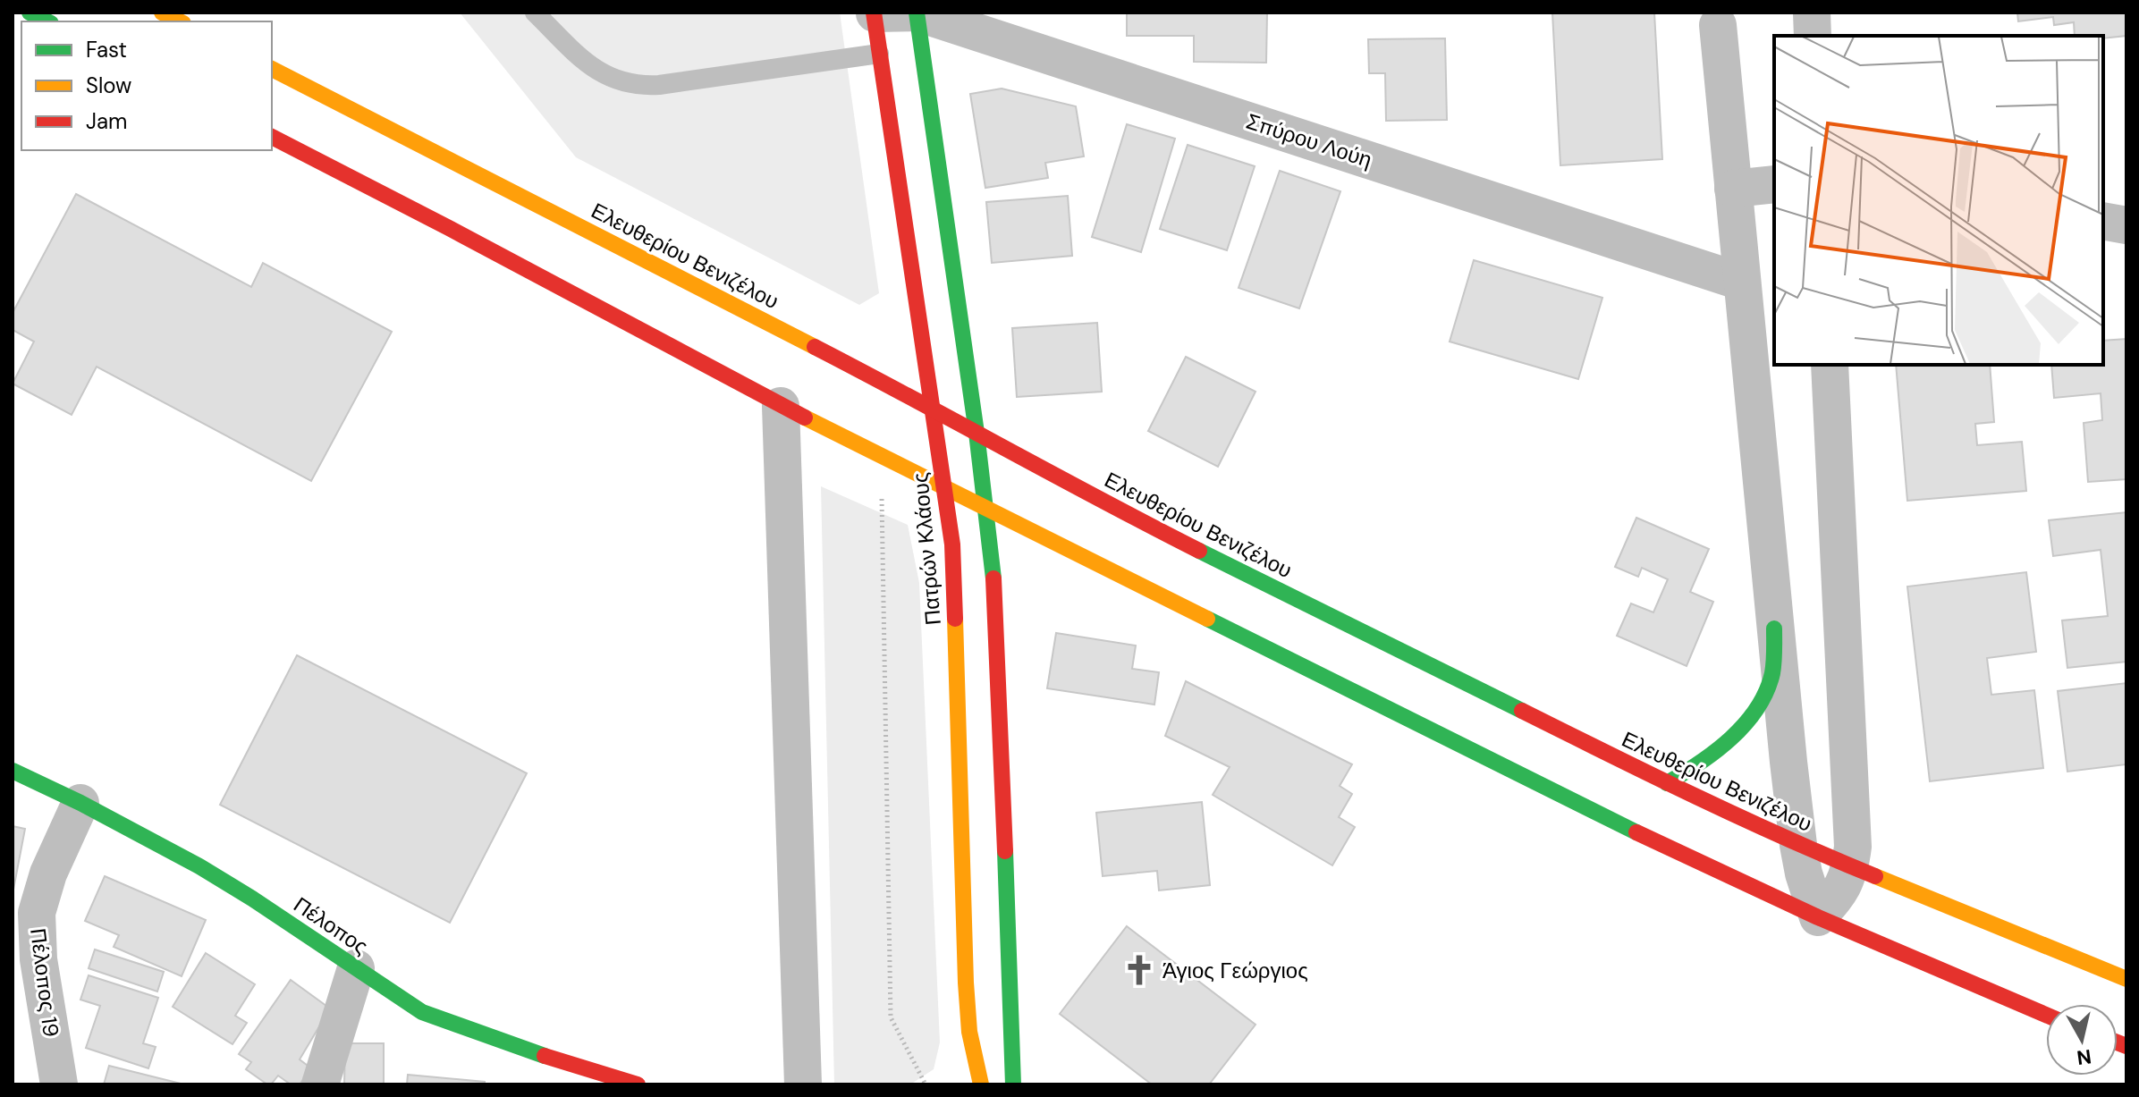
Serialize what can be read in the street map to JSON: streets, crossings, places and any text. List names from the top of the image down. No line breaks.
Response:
{"streets":{"main road":["Ελευθερίου Βενιζέλου","Πατρών Κλάους","Πέλοπος"],"street":["Σπύρου Λούη","Πέλοπος 19"]},"crossings":[["Σπύρου Λούη","Πατρών Κλάους"],["Ελευθερίου Βενιζέλου","Πατρών Κλάους"],["Πέλοπος","Πέλοπος 19"]],"places":{"church":["Άγιος Γεώργιος"]},"legend":["Fast","Slow","Jam"],"north":"bottom"}
